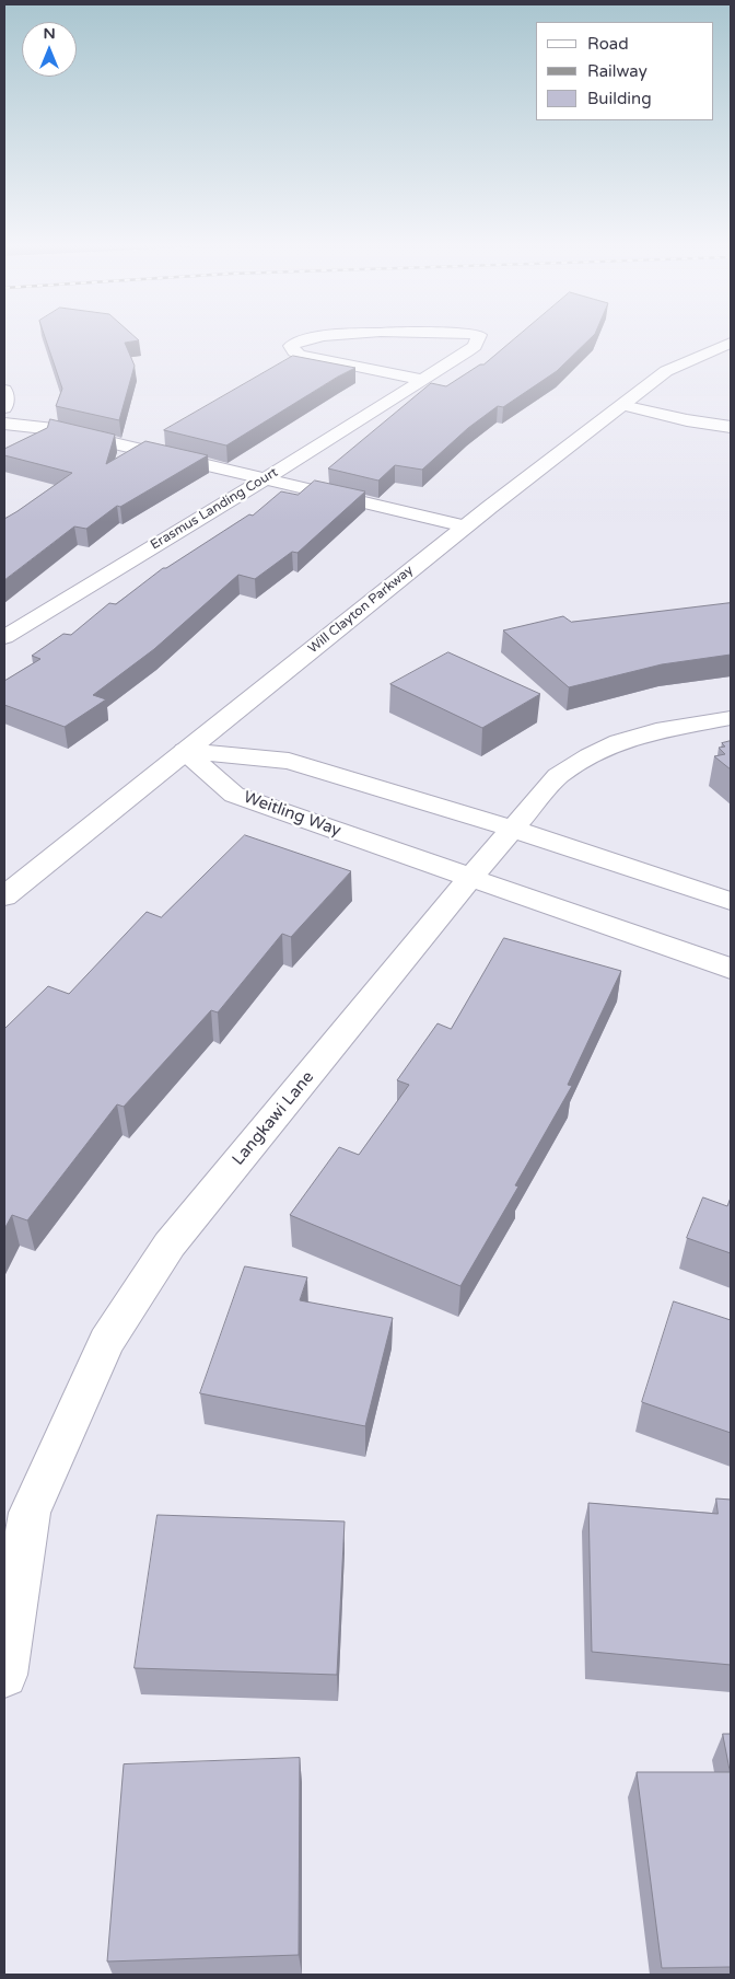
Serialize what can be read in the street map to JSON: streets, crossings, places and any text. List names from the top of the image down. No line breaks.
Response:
{"streets":{"street":["Erasmus Landing Court","Will Clayton Parkway","Weitling Way","Langkawi Lane"]},"crossings":[["Will Clayton Parkway","Weitling Way"],["Weitling Way","Langkawi Lane"]],"legend":["Road","Railway","Building"],"north":"top"}
